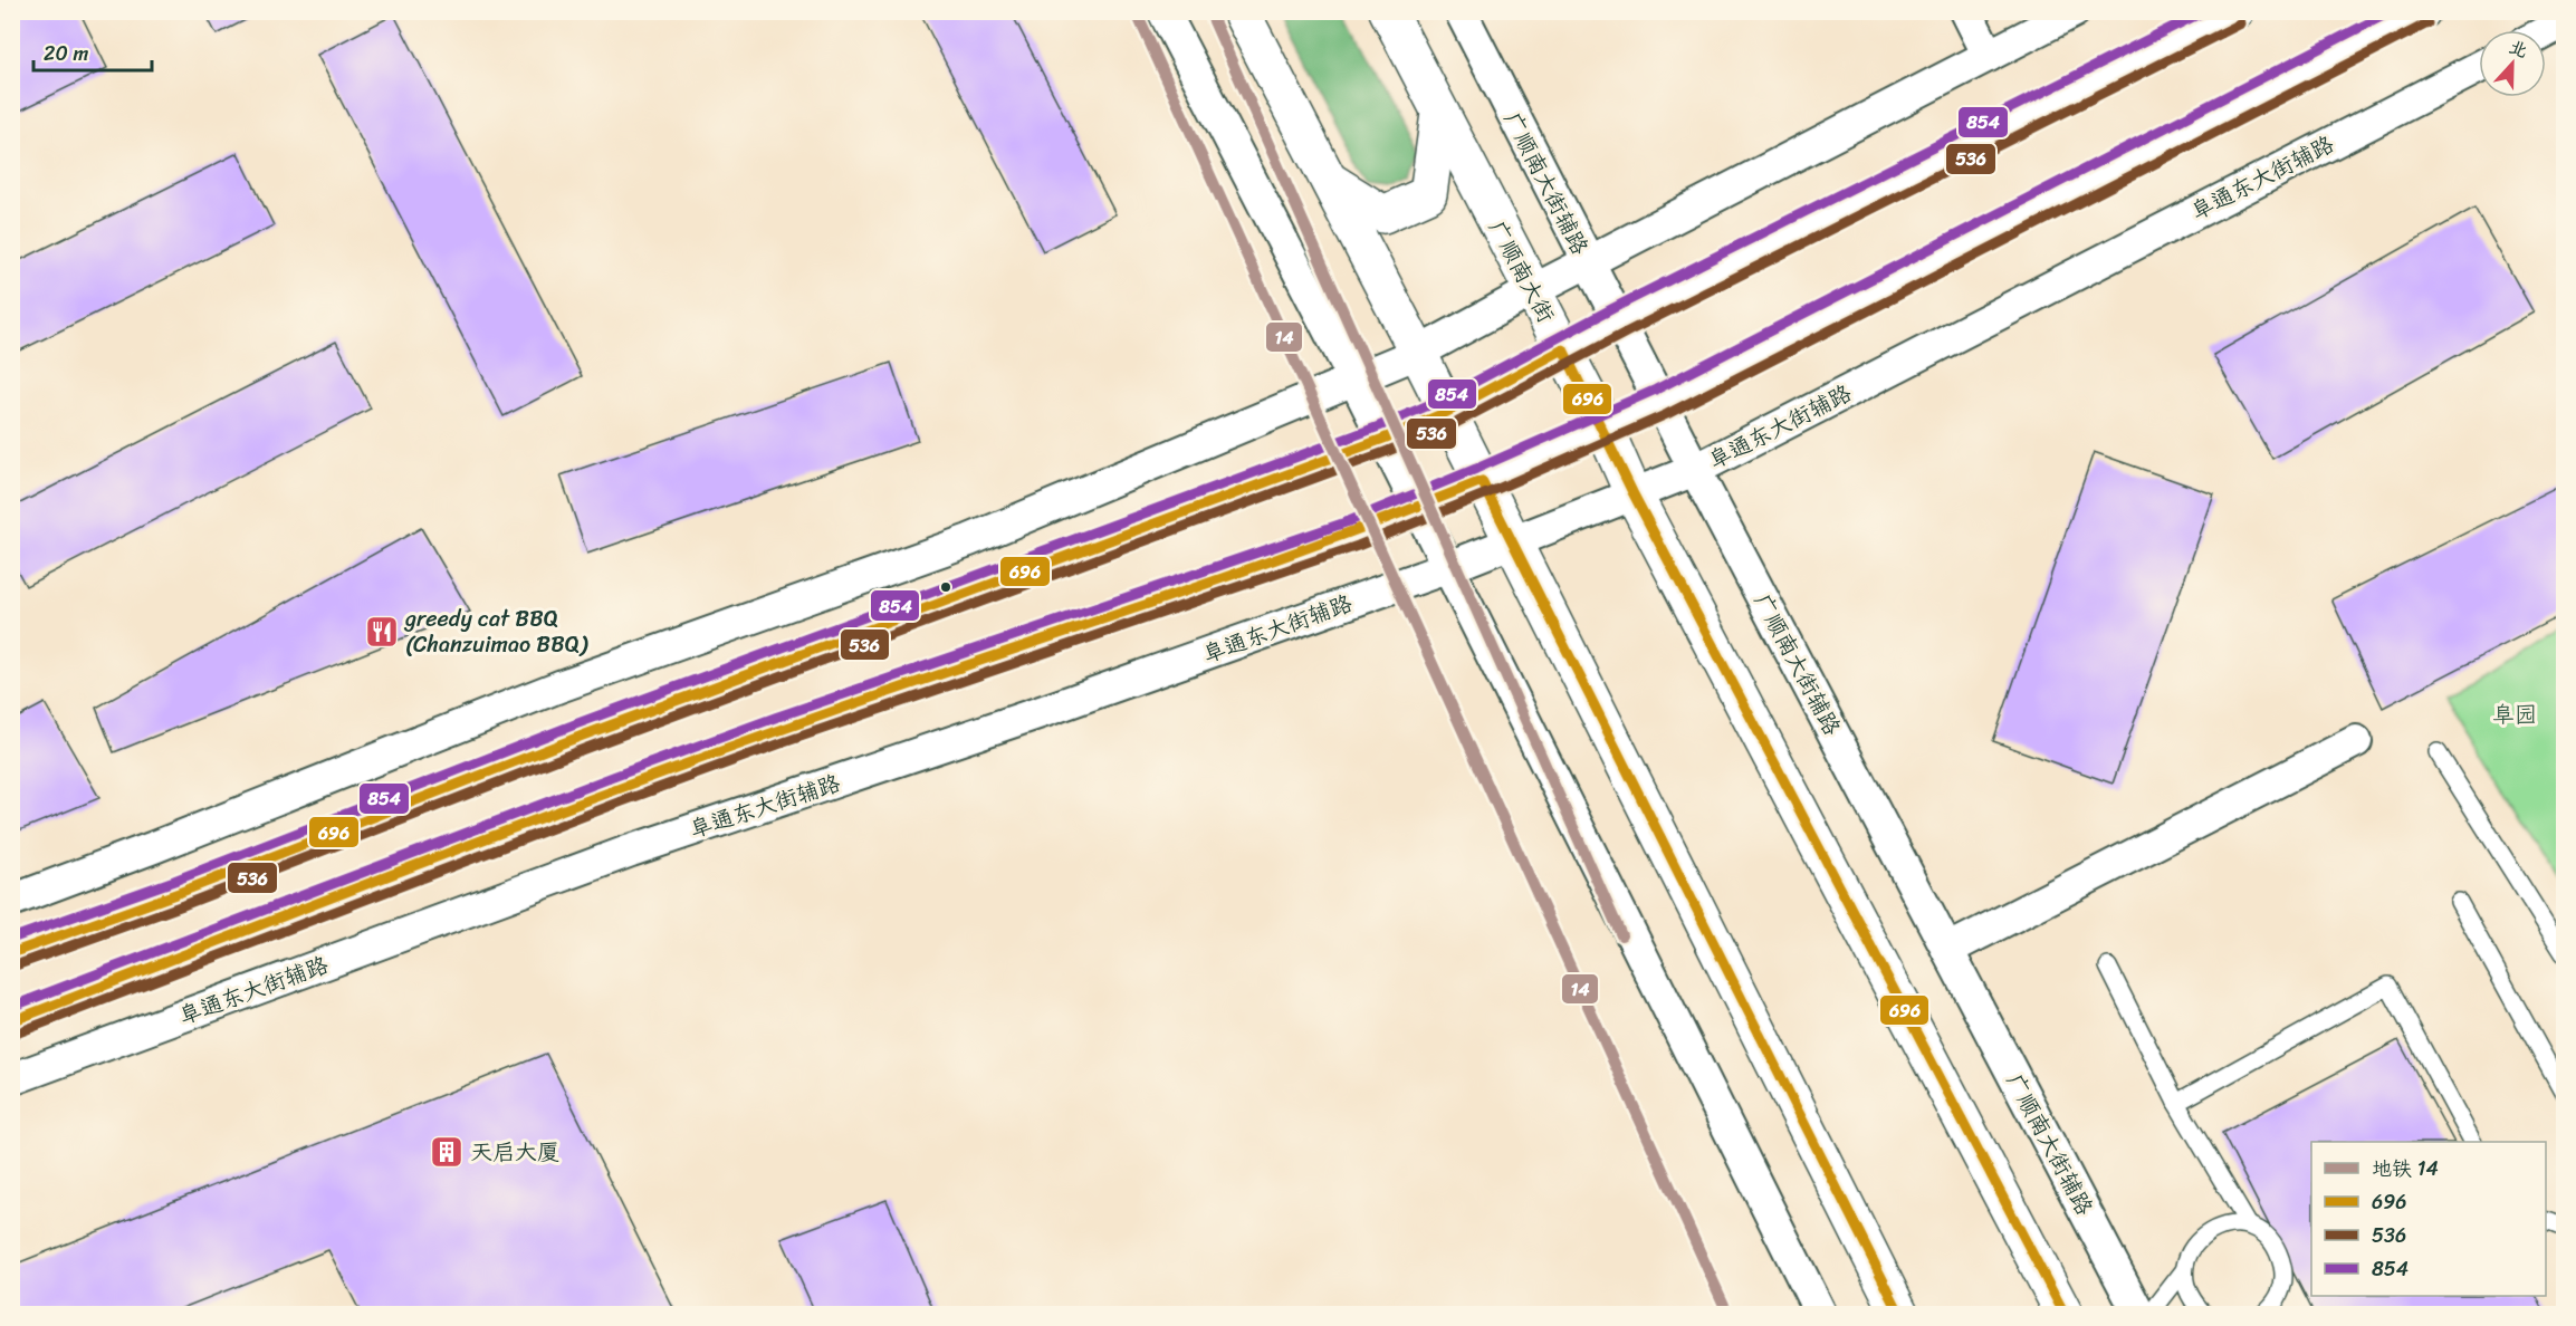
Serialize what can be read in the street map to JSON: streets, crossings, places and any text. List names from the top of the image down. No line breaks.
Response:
{"streets":{"main road":["广顺南大街"],"street":["阜通东大街辅路","广顺南大街辅路"]},"crossings":[["阜通东大街辅路","广顺南大街辅路"],["阜通东大街辅路","广顺南大街"]],"parks":["阜园"],"places":{"restaurant":["greedy cat BBQ (Chanzuimao BBQ)"],"building":["天启大厦"]},"lines":["metro line 14","transit line 854","transit line 536","transit line 696"],"legend":["地铁 14","696","536","854"],"scale_bar":"20 m","north":"top"}
